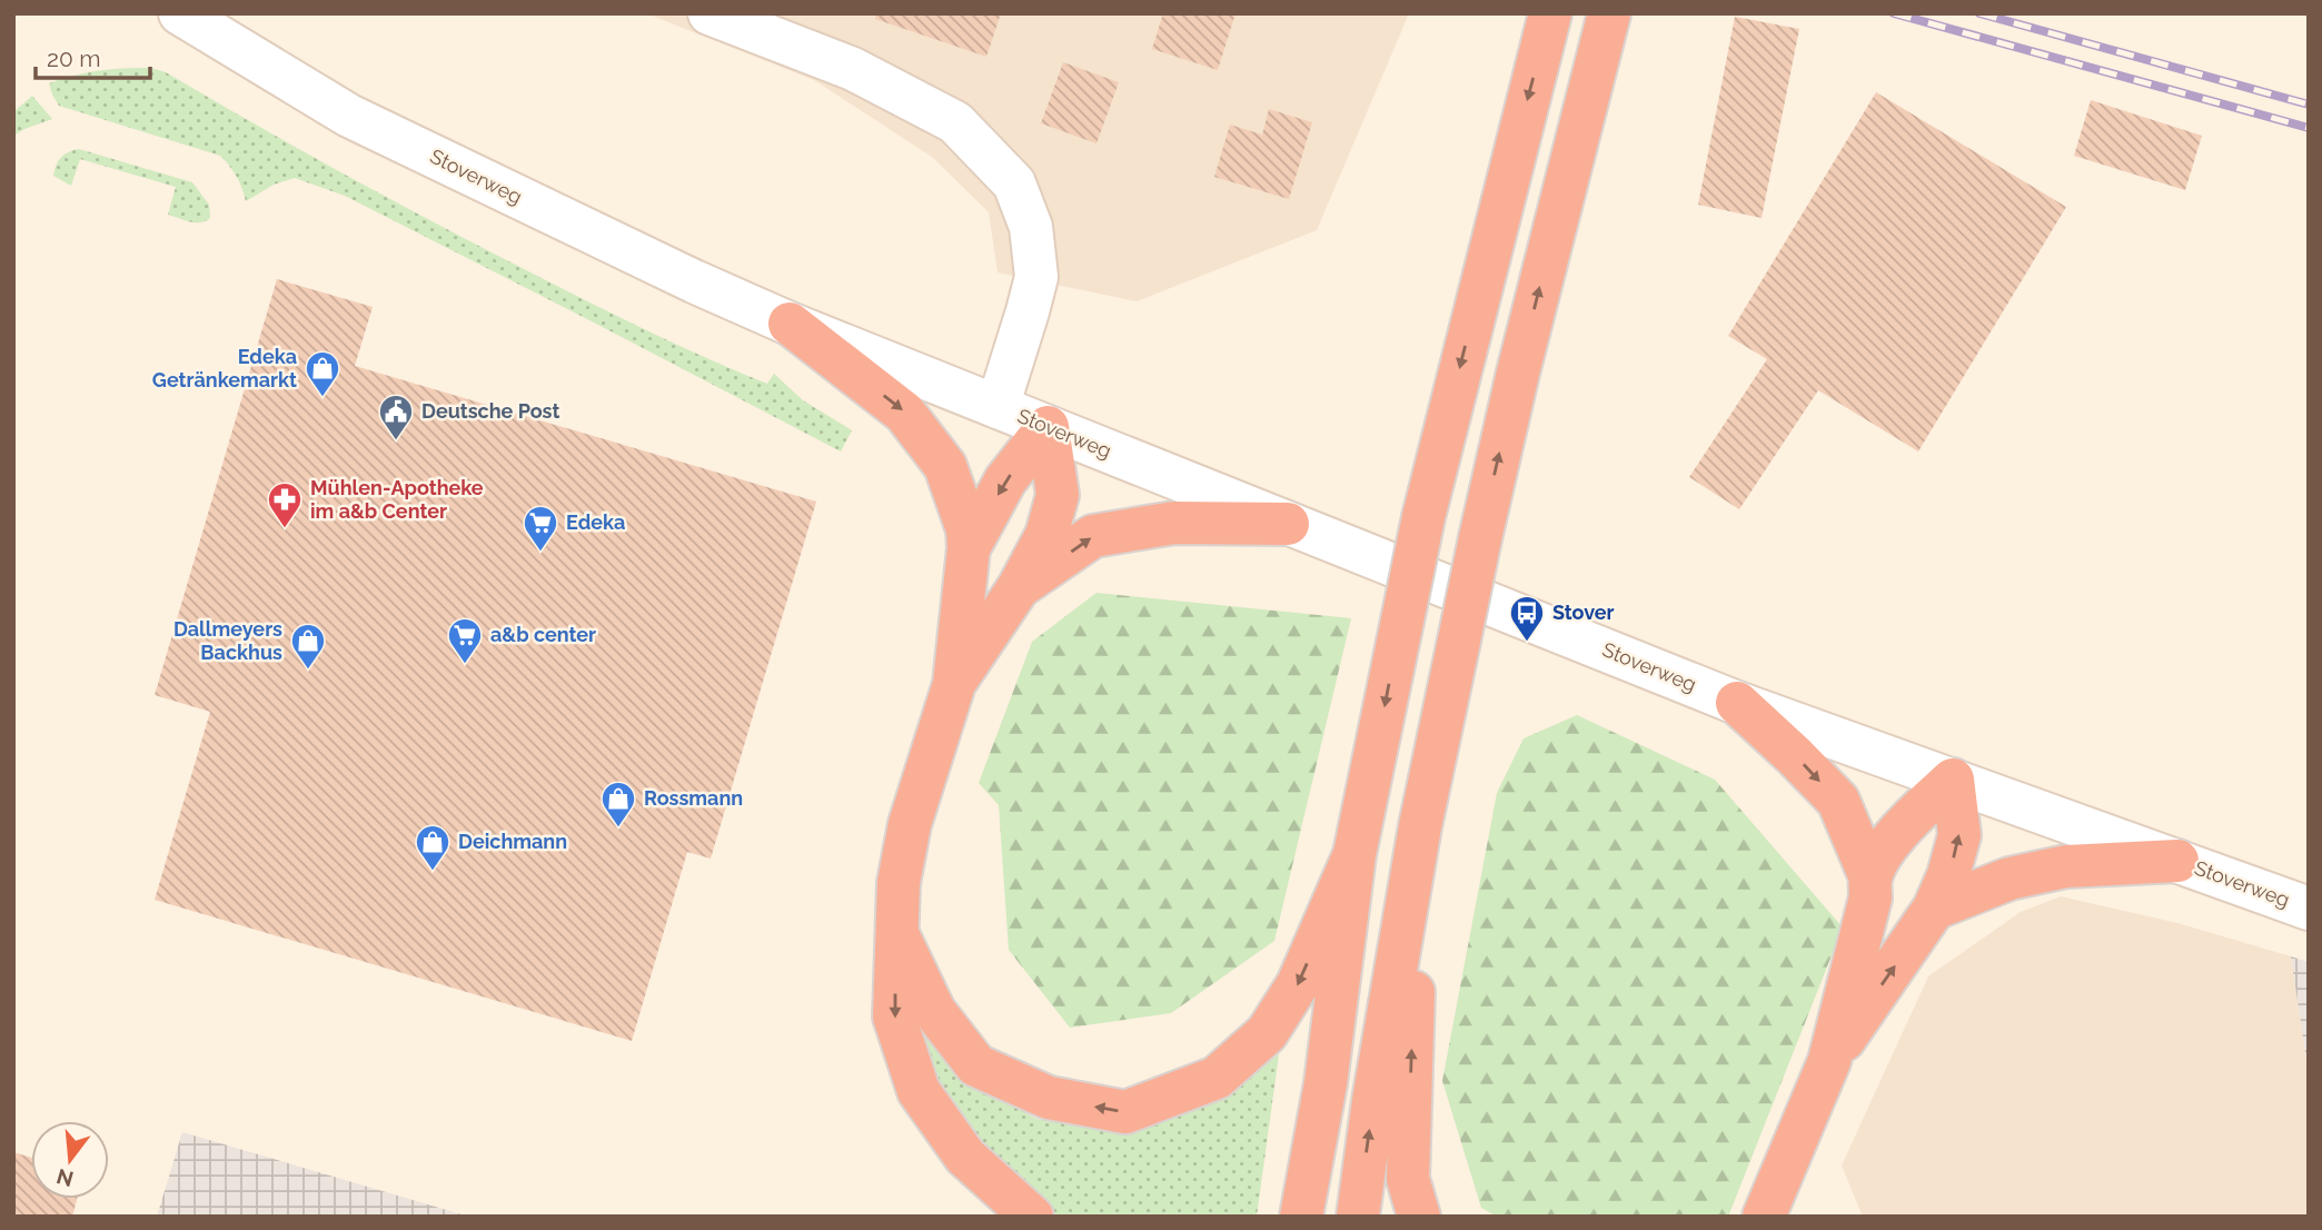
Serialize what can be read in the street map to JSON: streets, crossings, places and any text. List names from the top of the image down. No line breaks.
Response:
{"streets":{"street":["Stoverweg"]},"places":{"shop":["Edeka Getränkemarkt","Dallmeyers Backhus","Rossmann","Deichmann"],"public building":["Deutsche Post"],"pharmacy":["Mühlen-Apotheke im a&b Center"],"supermarket":["Edeka","a&b center"],"bus stop":["Stover"]},"scale_bar":"20 m","north":"bottom"}
